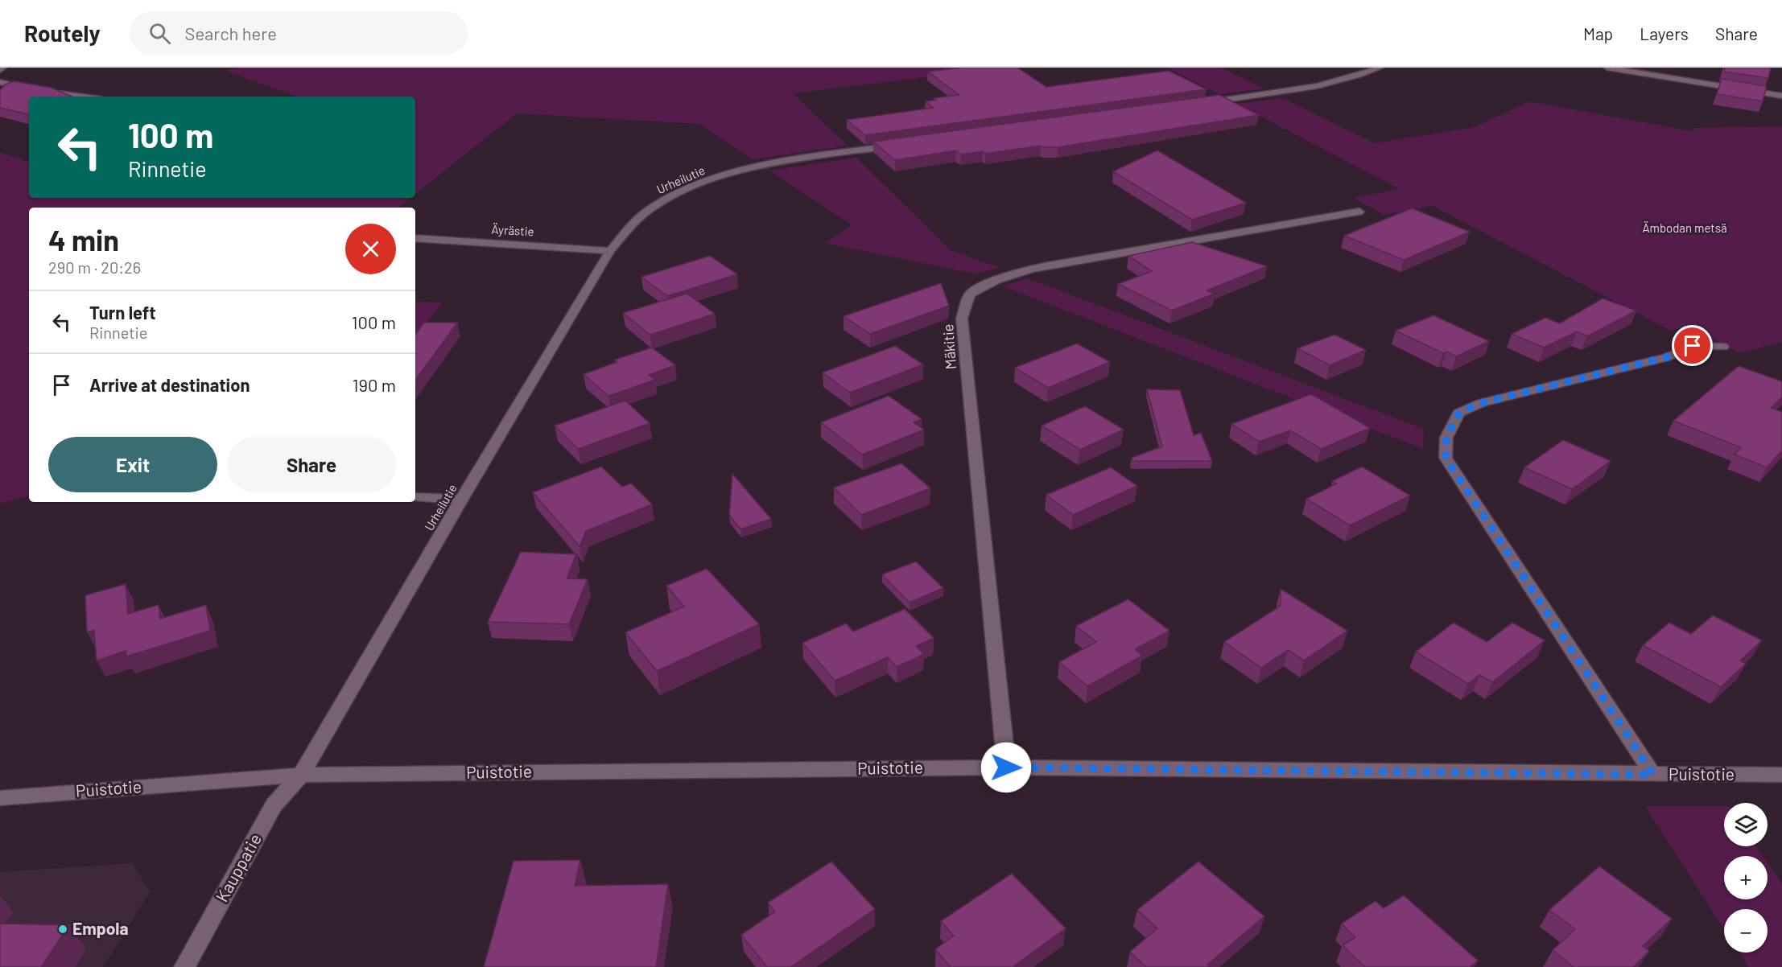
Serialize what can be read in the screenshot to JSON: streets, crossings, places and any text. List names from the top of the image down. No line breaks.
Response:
{"streets":{"street":["Urheilutie","Äyrästie","Mäkitie","Puistotie","Kauppatie"]},"crossings":[["Urheilutie","Äyrästie"],["Urheilutie","Puistotie"],["Urheilutie","Kauppatie"],["Mäkitie","Puistotie"],["Puistotie","Kauppatie"]],"parks":["Ämbodan metsä"],"places":["Empola"],"page":{"header":"Routely","search":"Search here","nav":["Map","Layers","Share"],"turn":["100 m","Rinnetie"],"heading":["4 min","290 m · 20:26"],"list":[{"name":"Turn left","note":"Rinnetie","value":"100 m"},{"name":"Arrive at destination","value":"190 m"}],"buttons":["Exit","Share"],"map_buttons":["+","−"]}}
